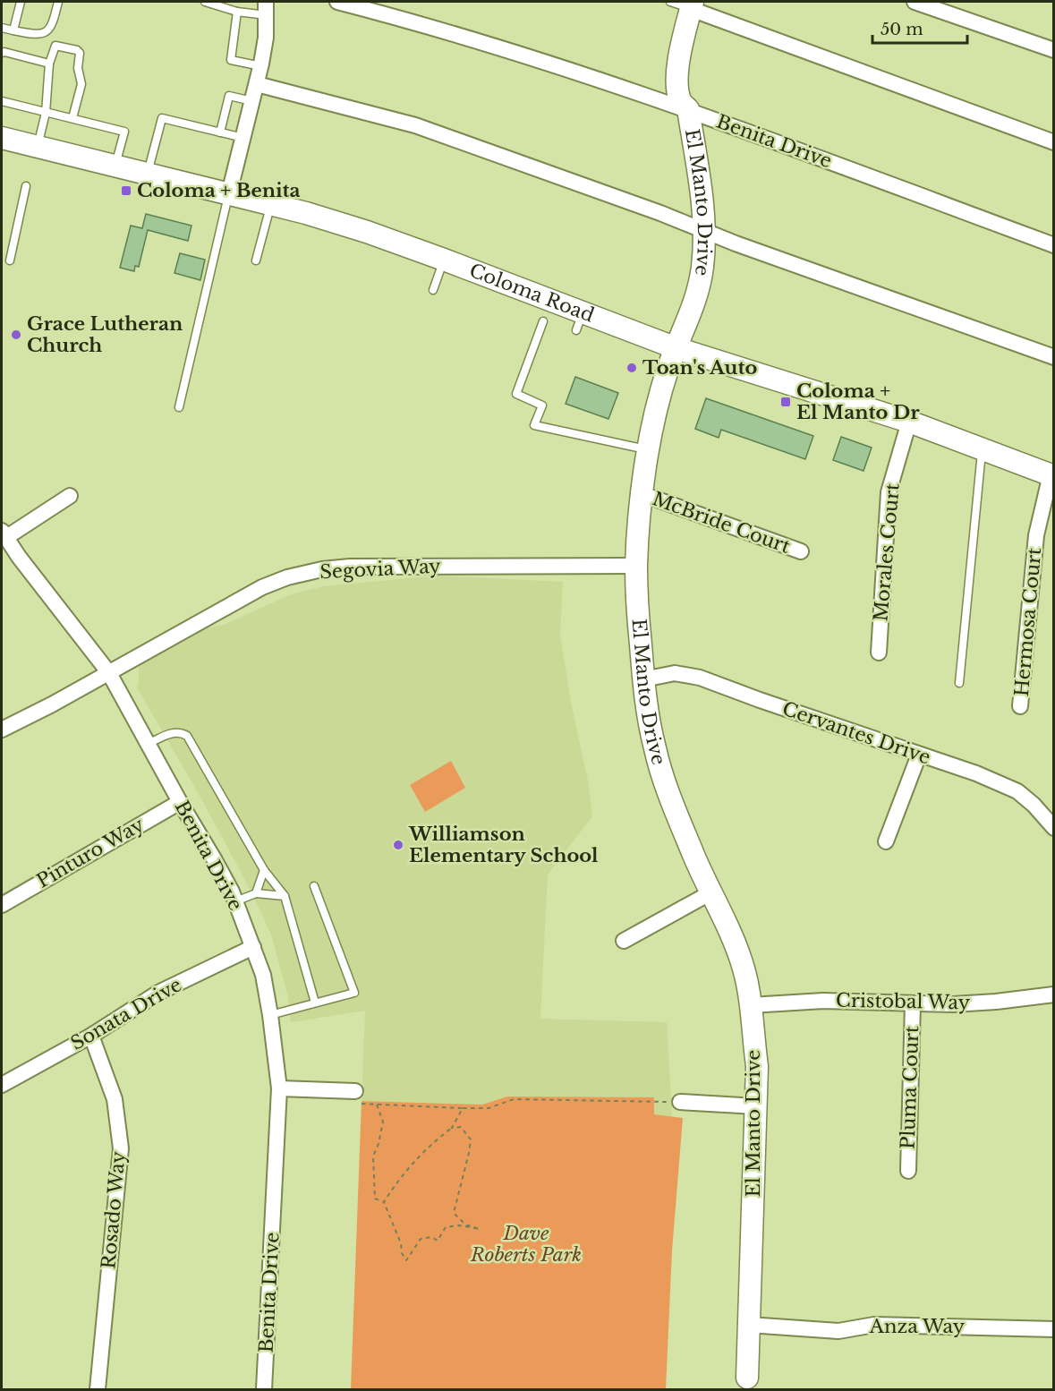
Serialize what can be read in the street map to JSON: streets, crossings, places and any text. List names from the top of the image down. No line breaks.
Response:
{"streets":{"street":["Benita Drive","El Manto Drive","Coloma Road","McBride Court","Morales Court","Segovia Way","Hermosa Court","Cervantes Drive","Pinturo Way","Cristobal Way","Sonata Drive","Pluma Court","Rosado Way","Anza Way"]},"crossings":[["Benita Drive","El Manto Drive"],["Benita Drive","Segovia Way"],["Benita Drive","Pinturo Way"],["Benita Drive","Sonata Drive"],["El Manto Drive","Coloma Road"],["El Manto Drive","McBride Court"],["El Manto Drive","Segovia Way"],["El Manto Drive","Cervantes Drive"],["El Manto Drive","Cristobal Way"],["El Manto Drive","Anza Way"],["Coloma Road","Morales Court"],["Coloma Road","Hermosa Court"],["Cristobal Way","Pluma Court"],["Sonata Drive","Rosado Way"]],"parks":["Dave Roberts Park"],"places":{"transit":["Coloma + Benita","Coloma + El Manto Dr"],"other":["Grace Lutheran Church","Toan's Auto","Williamson Elementary School"]},"scale_bar":"50 m"}
